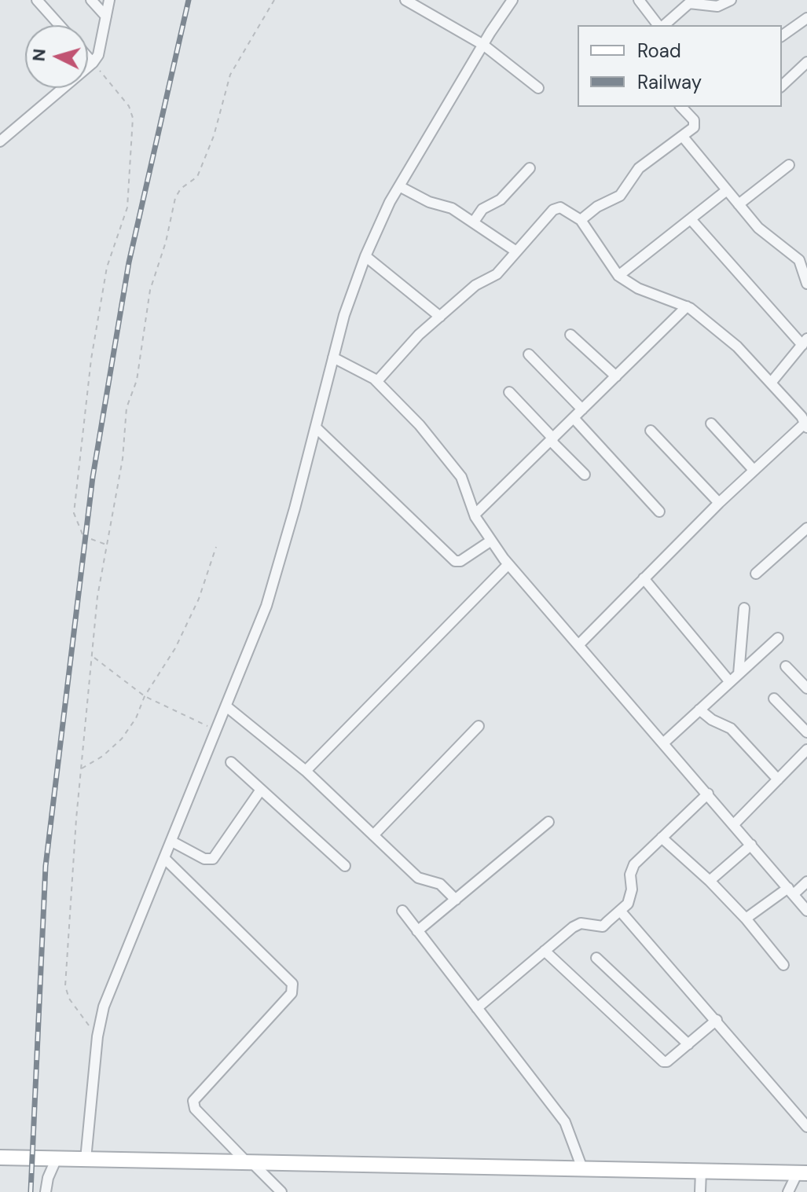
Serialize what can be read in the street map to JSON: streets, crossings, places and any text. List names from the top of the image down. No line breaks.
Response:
{"legend":["Road","Railway"],"north":"left"}
